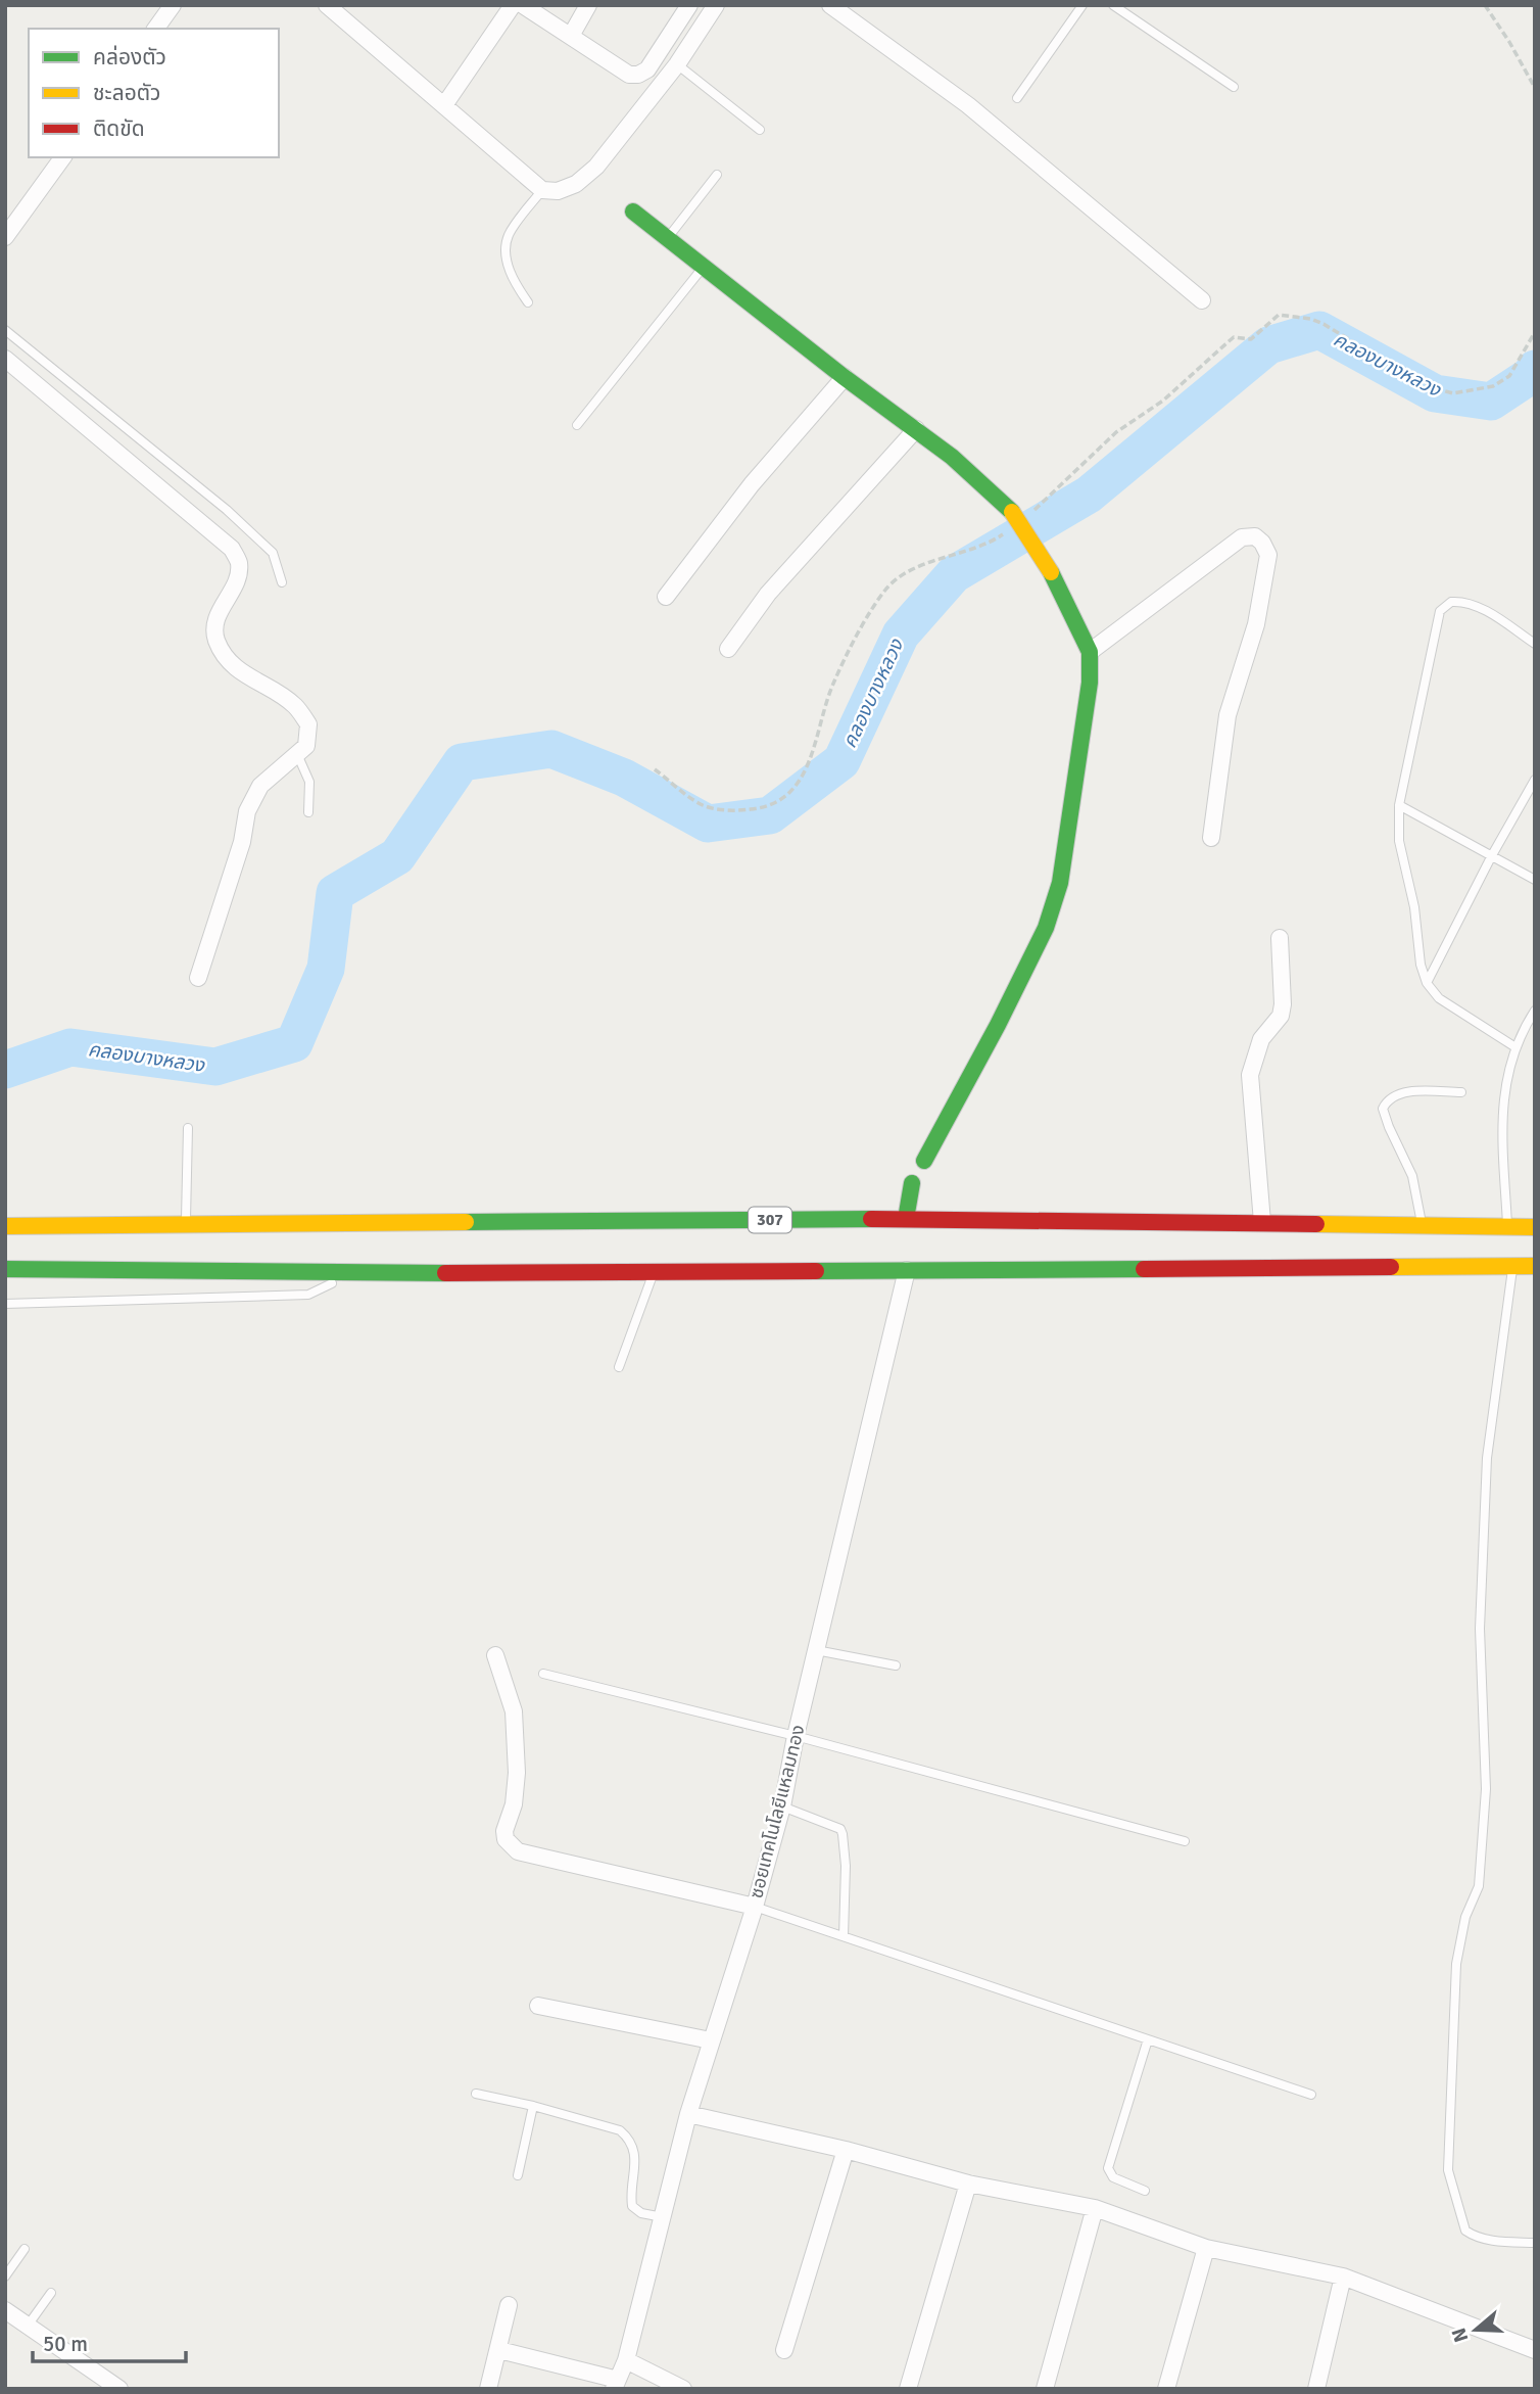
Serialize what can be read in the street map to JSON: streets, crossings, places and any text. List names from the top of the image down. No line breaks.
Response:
{"streets":{"main road":["307"],"street":["ซอยเทคโนโลยีแหลมทอง"]},"water":["คลองบางหลวง"],"legend":["คล่องตัว","ชะลอตัว","ติดขัด"],"scale_bar":"50 m","north":"left"}
